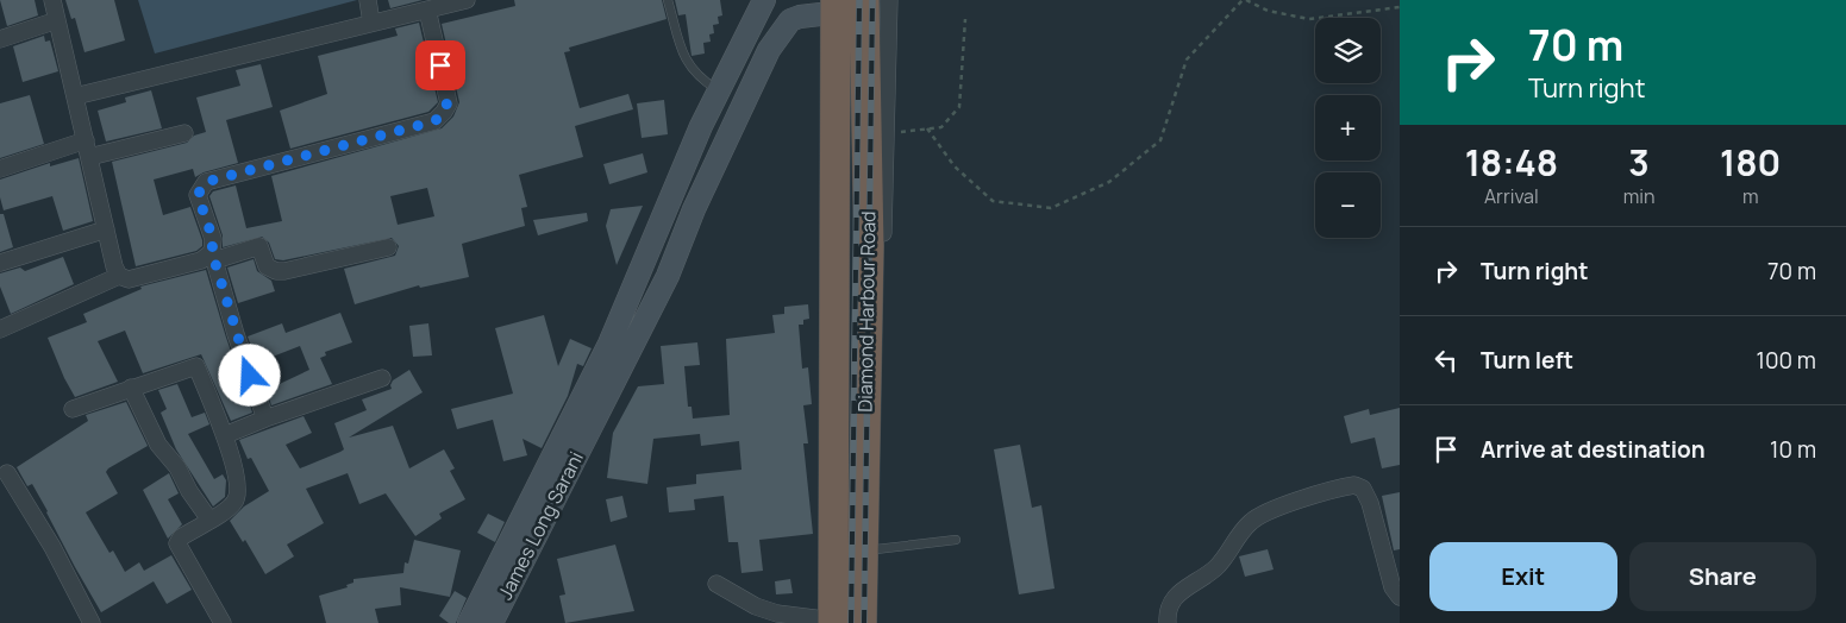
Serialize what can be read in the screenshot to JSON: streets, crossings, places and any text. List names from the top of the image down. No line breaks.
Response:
{"streets":{"highway":["Diamond Harbour Road"],"main road":["James Long Sarani"]},"crossings":[["Diamond Harbour Road","James Long Sarani"]],"page":{"turn":["70 m","Turn right"],"map_buttons":["+","−"],"eta":["18:48","Arrival","3","min","180","m"],"list":[{"name":"Turn right","value":"70 m"},{"name":"Turn left","value":"100 m"},{"name":"Arrive at destination","value":"10 m"}],"buttons":["Exit","Share"]}}
